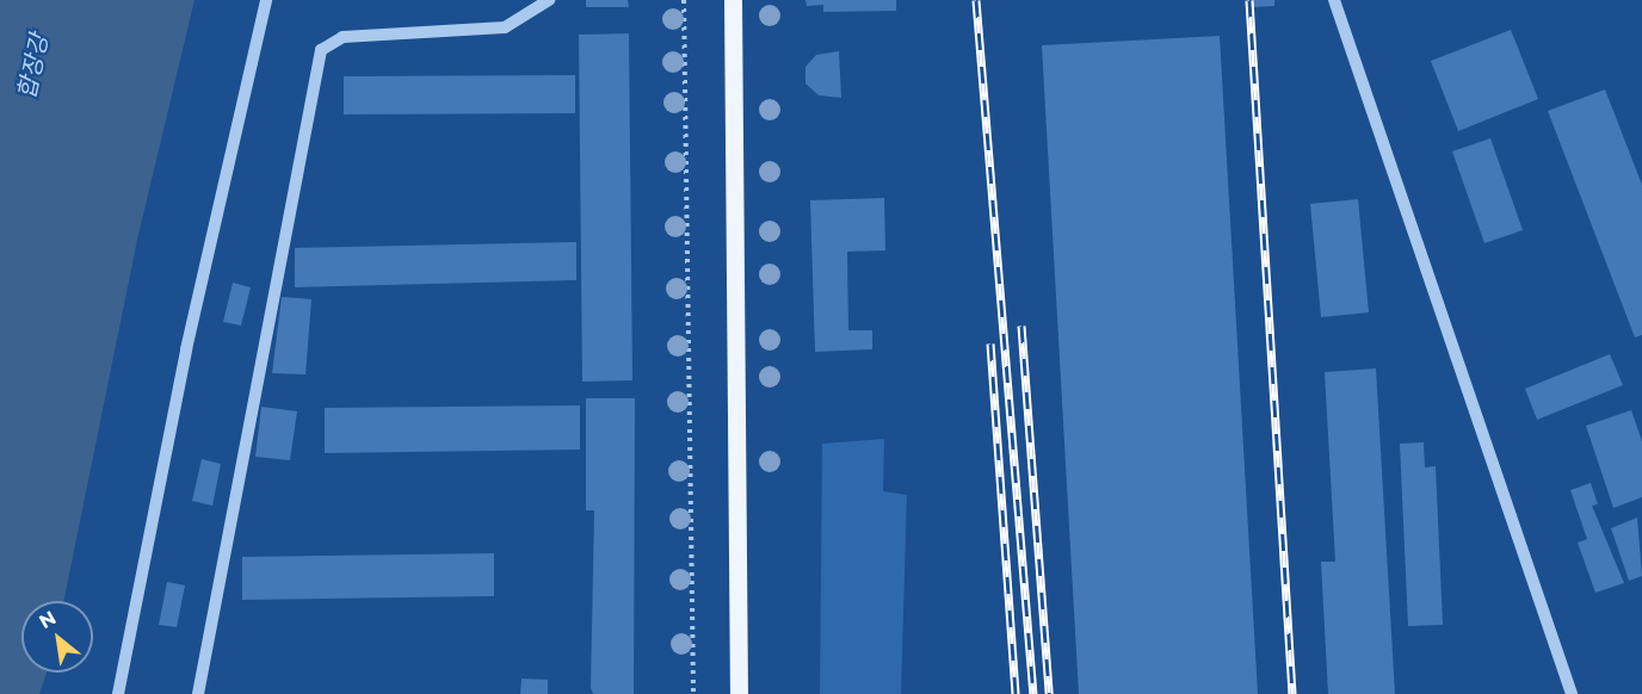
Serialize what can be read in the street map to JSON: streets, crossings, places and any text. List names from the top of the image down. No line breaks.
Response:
{"water":["합장강"],"north":"top left"}
